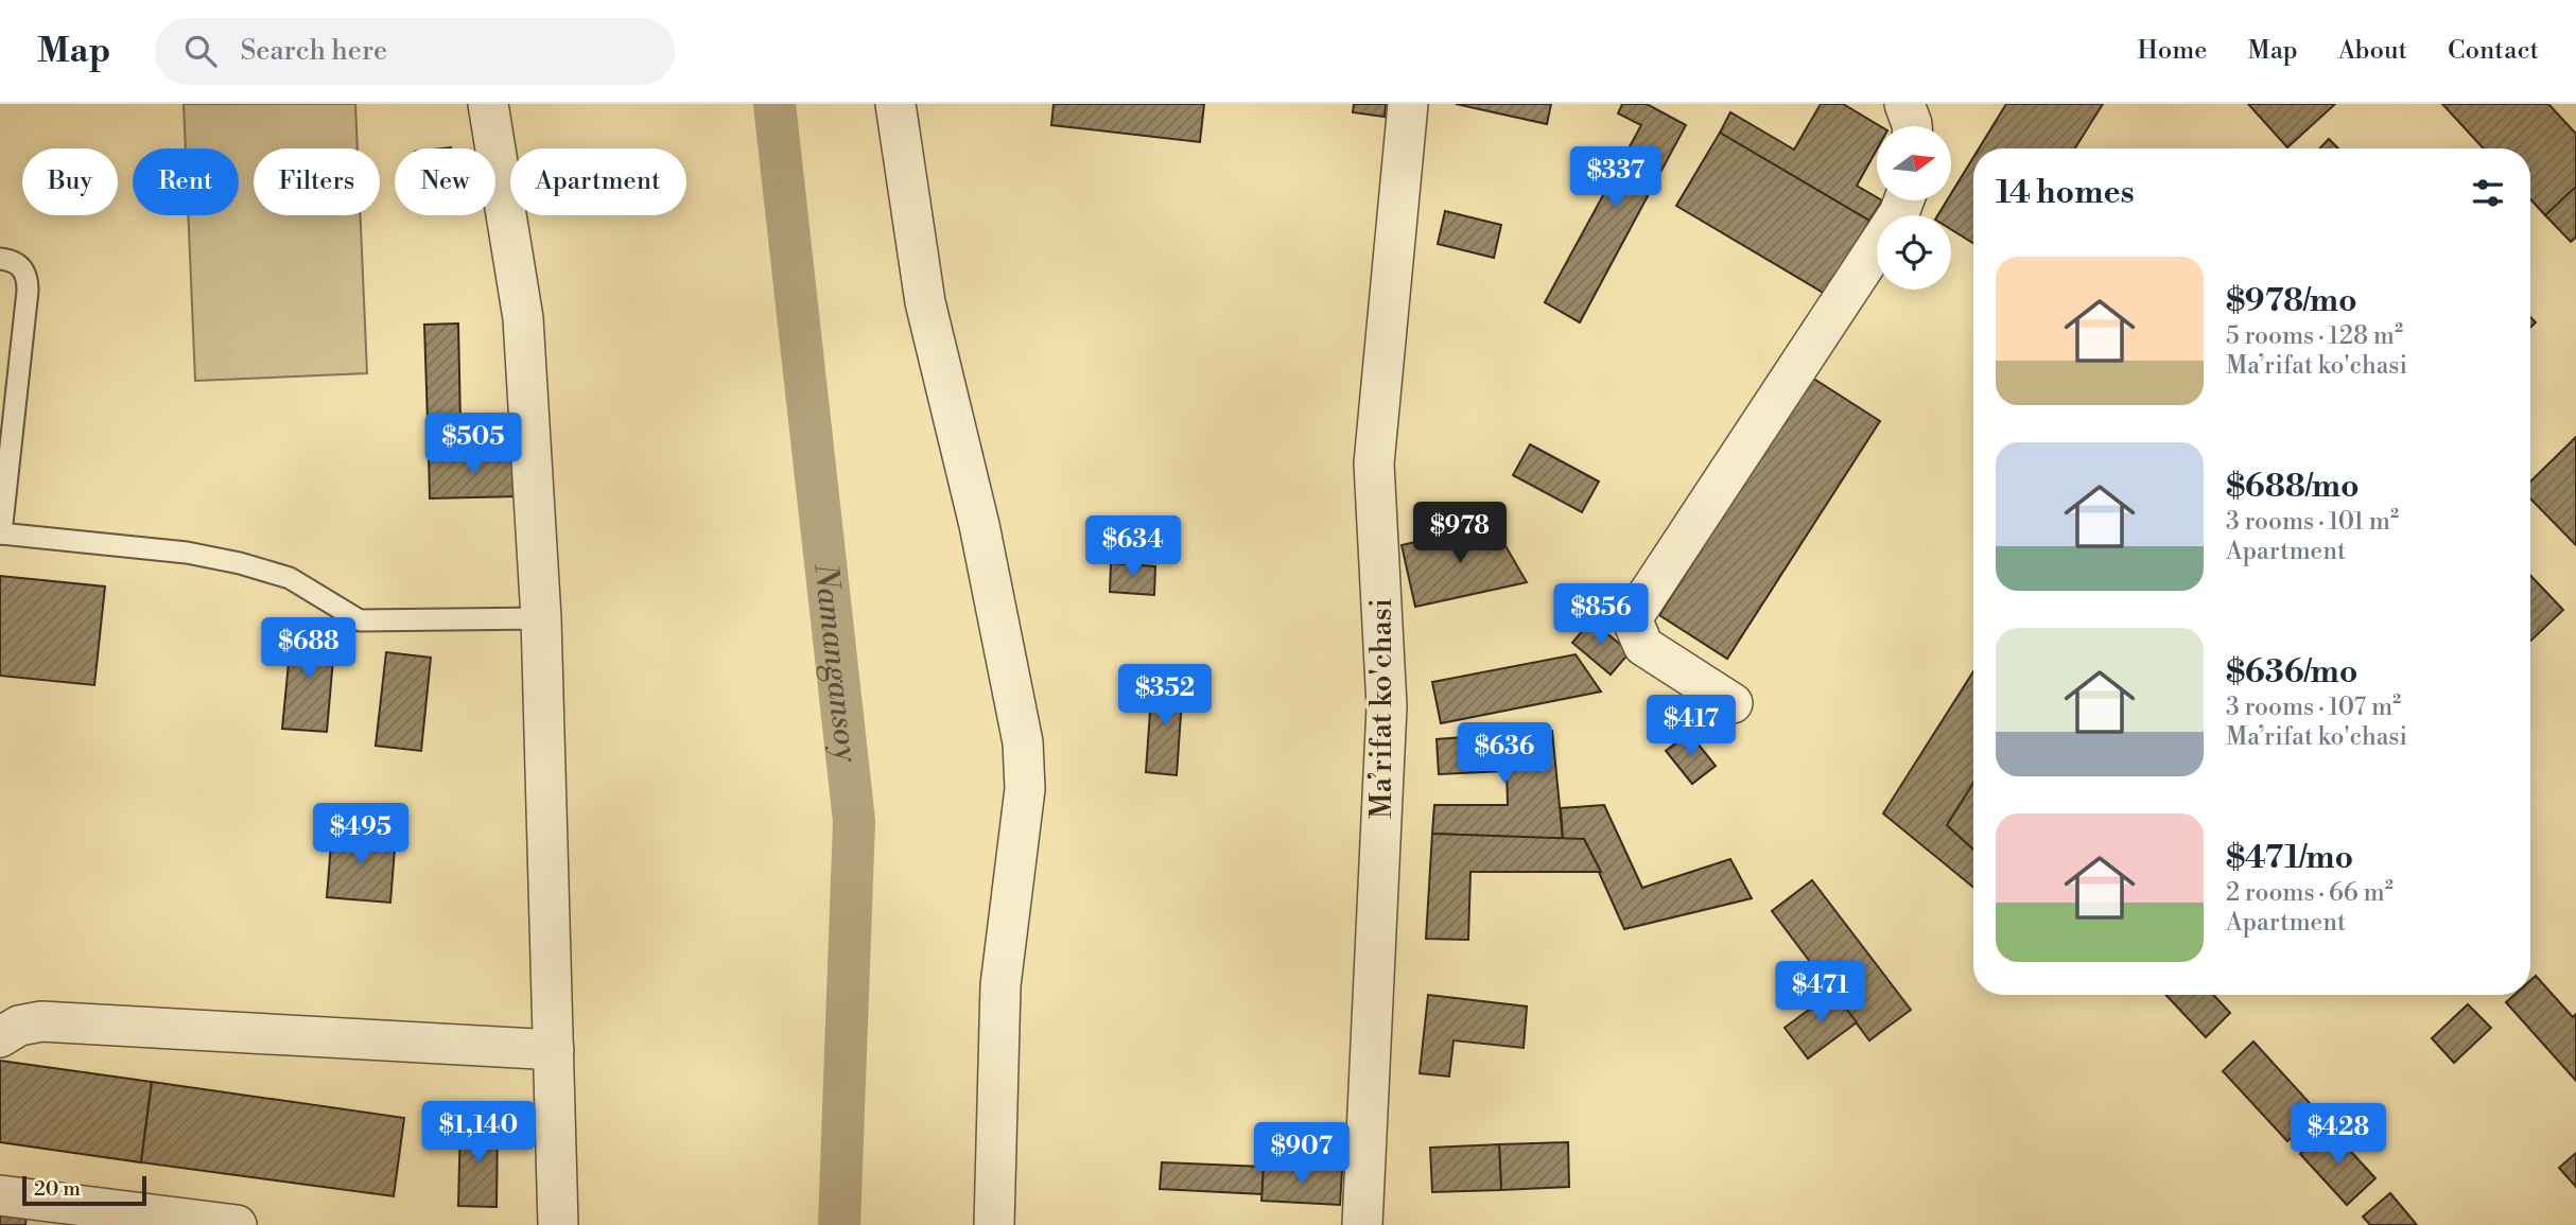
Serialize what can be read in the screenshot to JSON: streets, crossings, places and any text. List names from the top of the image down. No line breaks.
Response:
{"streets":{"street":["Maʼrifat ko'chasi"]},"water":["Namangansoy"],"scale_bar":"20 m","north":"right","page":{"header":"Map","search":"Search here","nav":["Home","Map","About","Contact"],"price":["$337","$505","$978","$634","$856","$688","$352","$417","$636","$495","$471","$1,140","$428","$907"],"chip":["Buy","Rent","Filters","New","Apartment"],"heading":"14 homes","list":[{"name":"$978/mo","note":"5 rooms · 128 m² · Maʼrifat ko'chasi"},{"name":"$688/mo","note":"3 rooms · 101 m² · Apartment"},{"name":"$636/mo","note":"3 rooms · 107 m² · Maʼrifat ko'chasi"},{"name":"$471/mo","note":"2 rooms · 66 m² · Apartment"}],"scale":"20 m"}}
